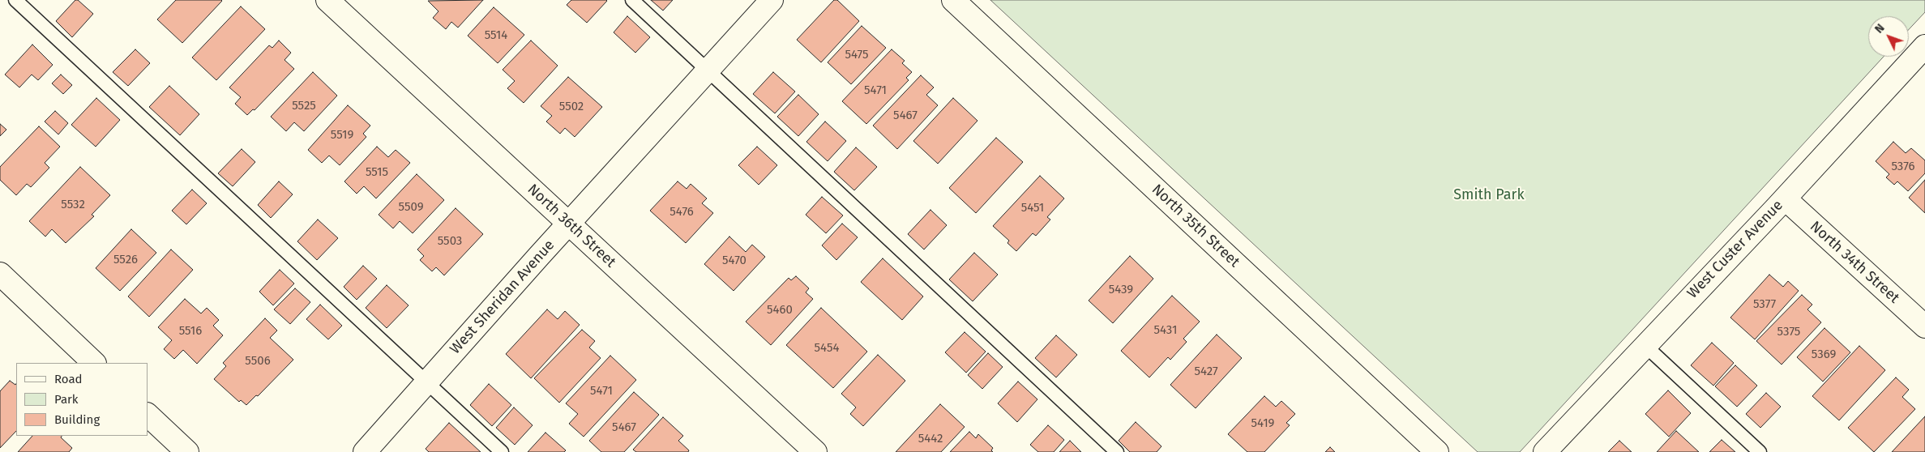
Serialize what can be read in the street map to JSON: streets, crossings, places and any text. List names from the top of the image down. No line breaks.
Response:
{"streets":{"street":["North 36th Street","North 35th Street","West Custer Avenue","North 34th Street","West Sheridan Avenue"]},"crossings":[["North 36th Street","West Sheridan Avenue"],["West Custer Avenue","North 34th Street"]],"parks":["Smith Park"],"house_numbers":["5514","5475","5471","5525","5502","5467","5519","5376","5515","5532","5509","5451","5476","5503","5526","5470","5439","5377","5460","5431","5516","5375","5454","5369","5506","5427","5471","5419","5467","5442"],"legend":["Road","Park","Building"],"north":"top left"}
